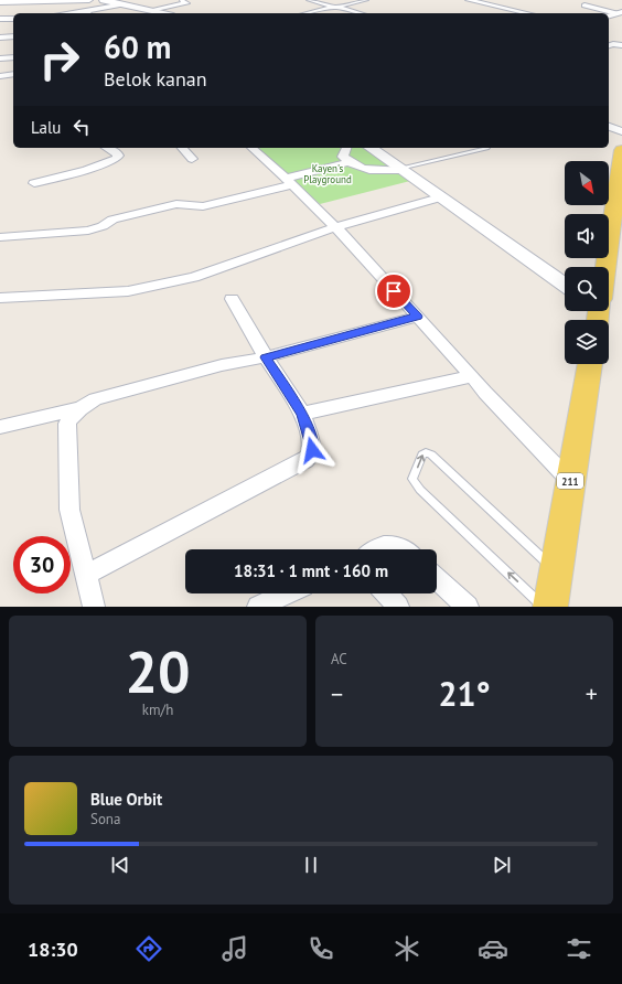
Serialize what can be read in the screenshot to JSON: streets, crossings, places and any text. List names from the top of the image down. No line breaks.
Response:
{"streets":{"main road":["211"]},"parks":["Kayen's Playground"],"north":"bottom right","page":{"turn":["60 m","Belok kanan"],"then":"Lalu","limit":"30","trip":"18:31 · 1 mnt · 160 m","tile":[["20","km/h"],"AC"],"heat":["−","21°","+"],"song":["Blue Orbit","Sona"],"tabs":"18:30"}}
